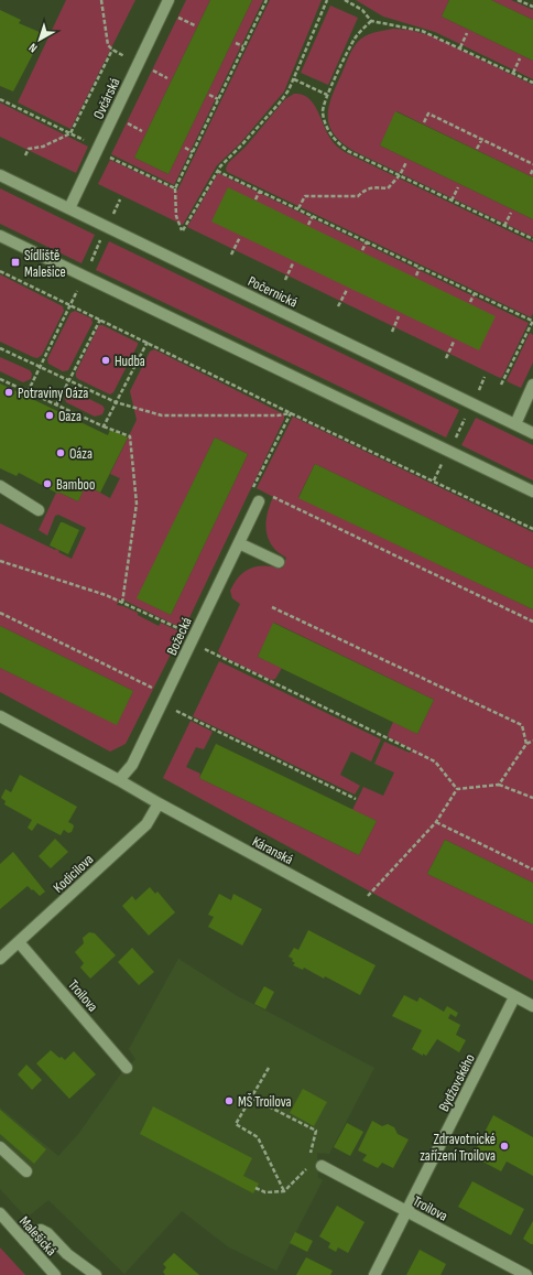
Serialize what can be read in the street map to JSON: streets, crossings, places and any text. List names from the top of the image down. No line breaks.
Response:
{"streets":{"street":["Ovčárská","Počernická","Božecká","Káranská","Kodicilova","Troilova","Bydžovského","Malešická"]},"crossings":[["Ovčárská","Počernická"],["Božecká","Káranská"],["Káranská","Kodicilova"],["Káranská","Bydžovského"],["Kodicilova","Troilova"],["Troilova","Bydžovského"]],"places":{"transit":["Sídliště Malešice"],"other":["Hudba","Potraviny Oáza","Oaza","Oáza","Bamboo","MŠ Troilova","Zdravotnické zařízení Troilova"]},"north":"bottom left"}
